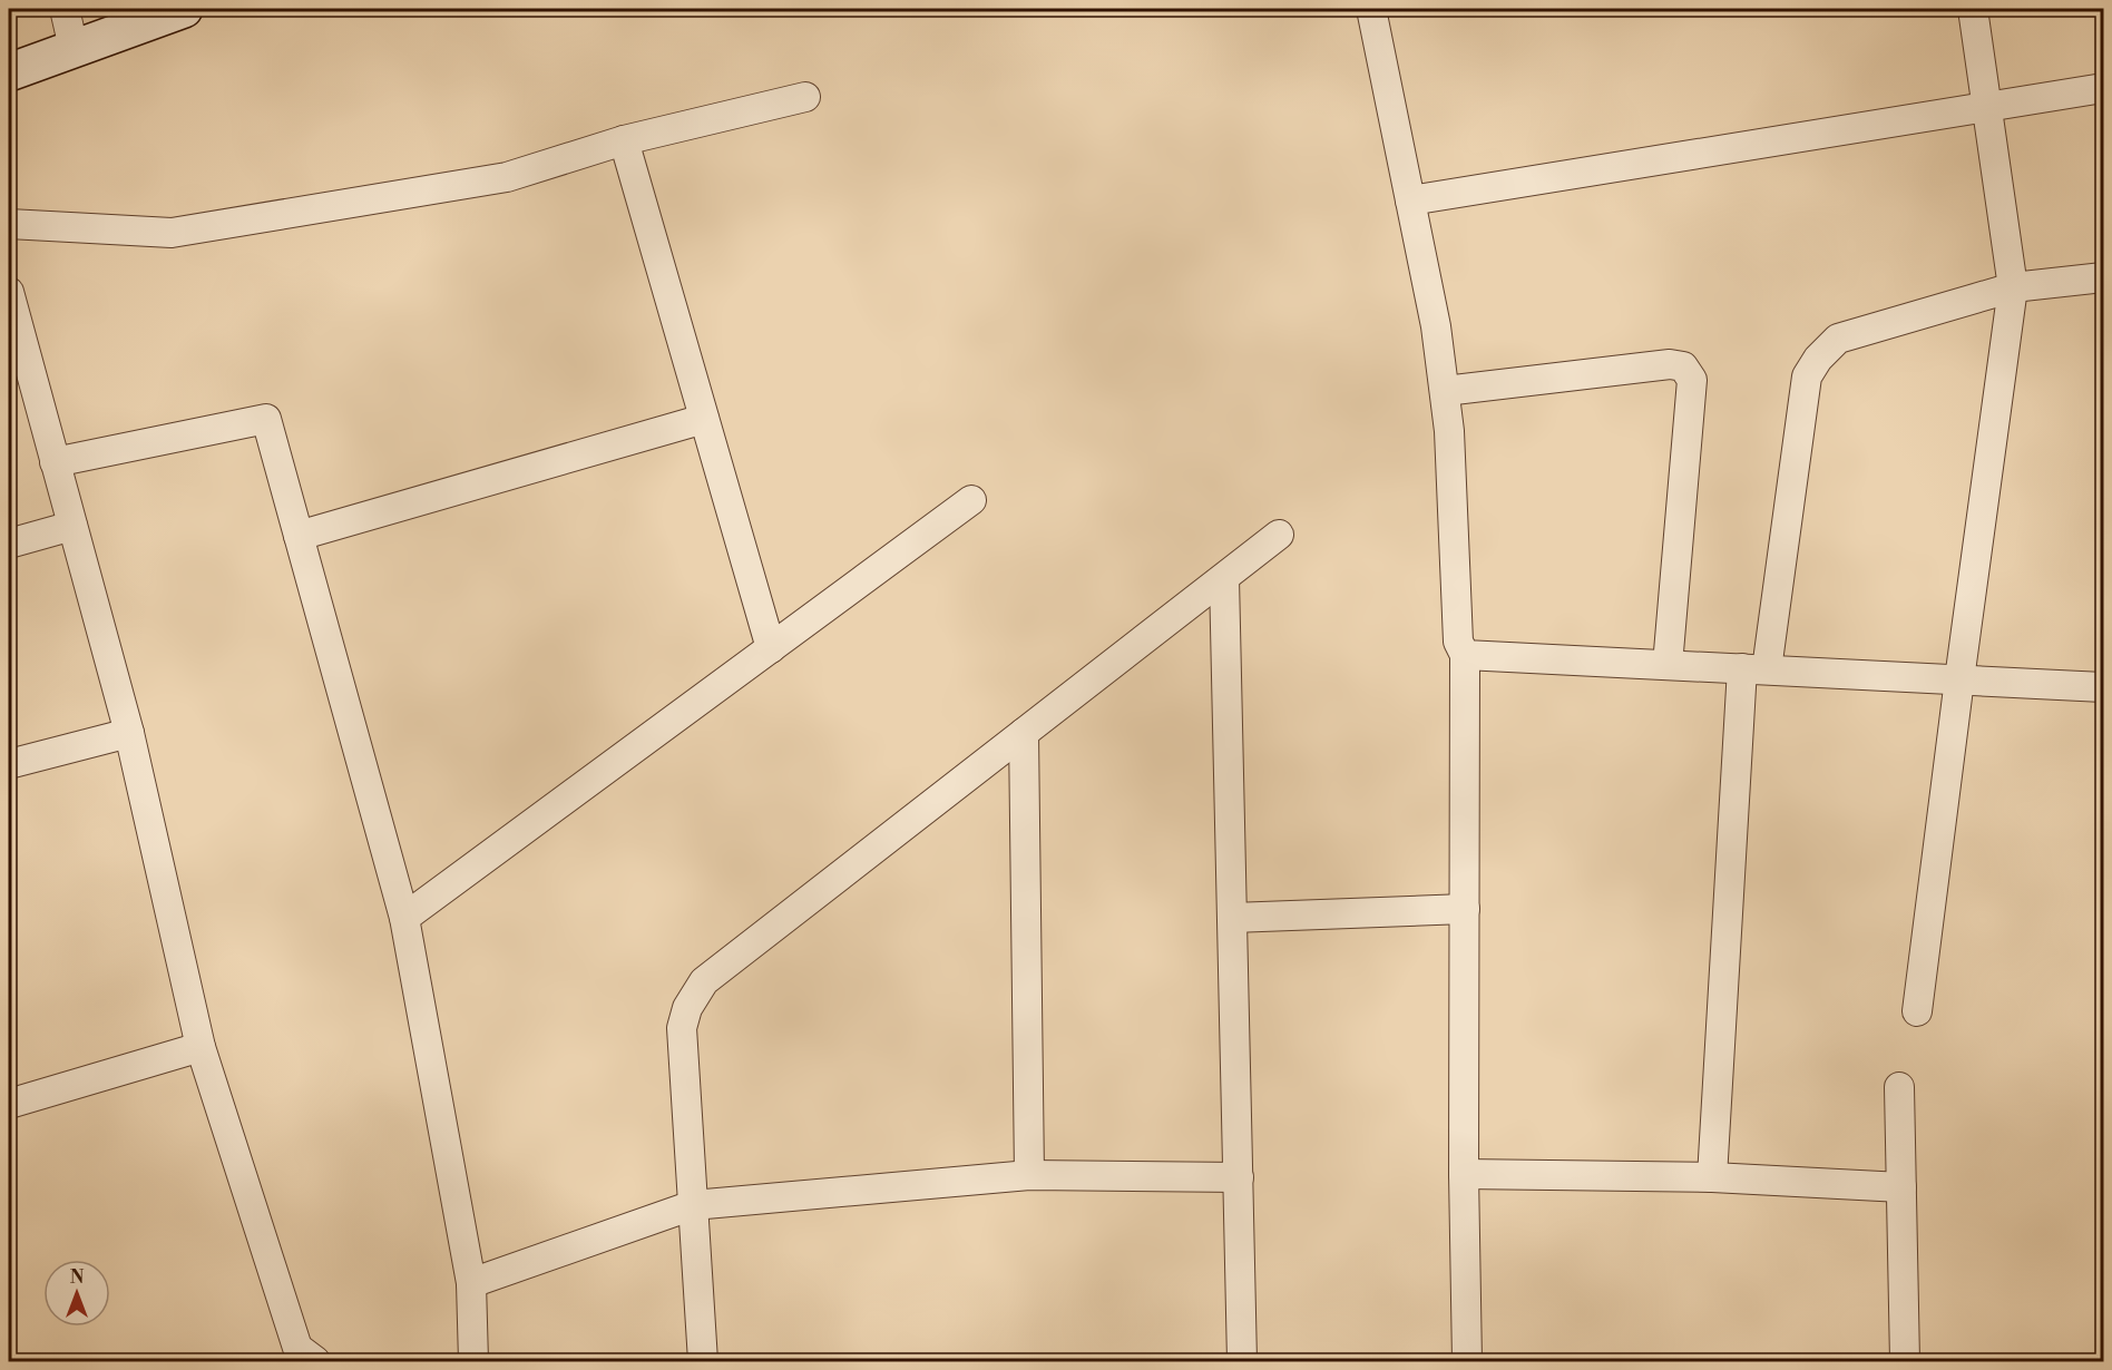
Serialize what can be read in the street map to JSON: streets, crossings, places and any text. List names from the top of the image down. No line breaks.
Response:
{"north":"top"}
